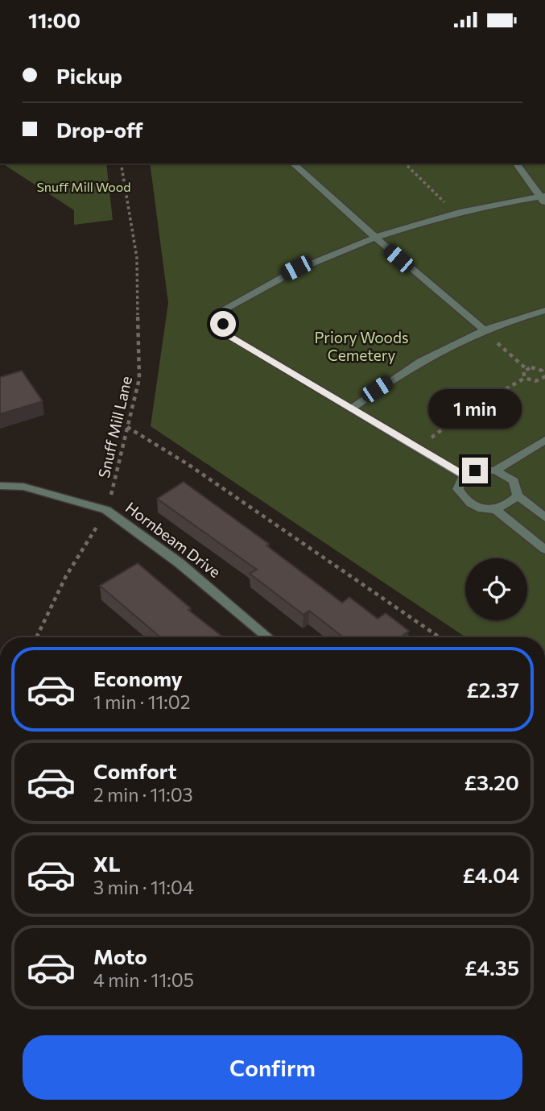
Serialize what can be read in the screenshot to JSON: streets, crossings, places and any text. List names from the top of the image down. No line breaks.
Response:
{"streets":{"street":["Hornbeam Drive"],"path":["Snuff Mill Lane"]},"crossings":[["Snuff Mill Lane","Hornbeam Drive"]],"parks":["Snuff Mill Wood","Priory Woods Cemetery"],"page":{"status":"11:00","banner":["Pickup","Drop-off"],"bubble":"1 min","list":[{"name":"Economy","note":"1 min · 11:02","value":"£2.37"},{"name":"Comfort","note":"2 min · 11:03","value":"£3.20"},{"name":"XL","note":"3 min · 11:04","value":"£4.04"},{"name":"Moto","note":"4 min · 11:05","value":"£4.35"}],"buttons":"Confirm"}}
